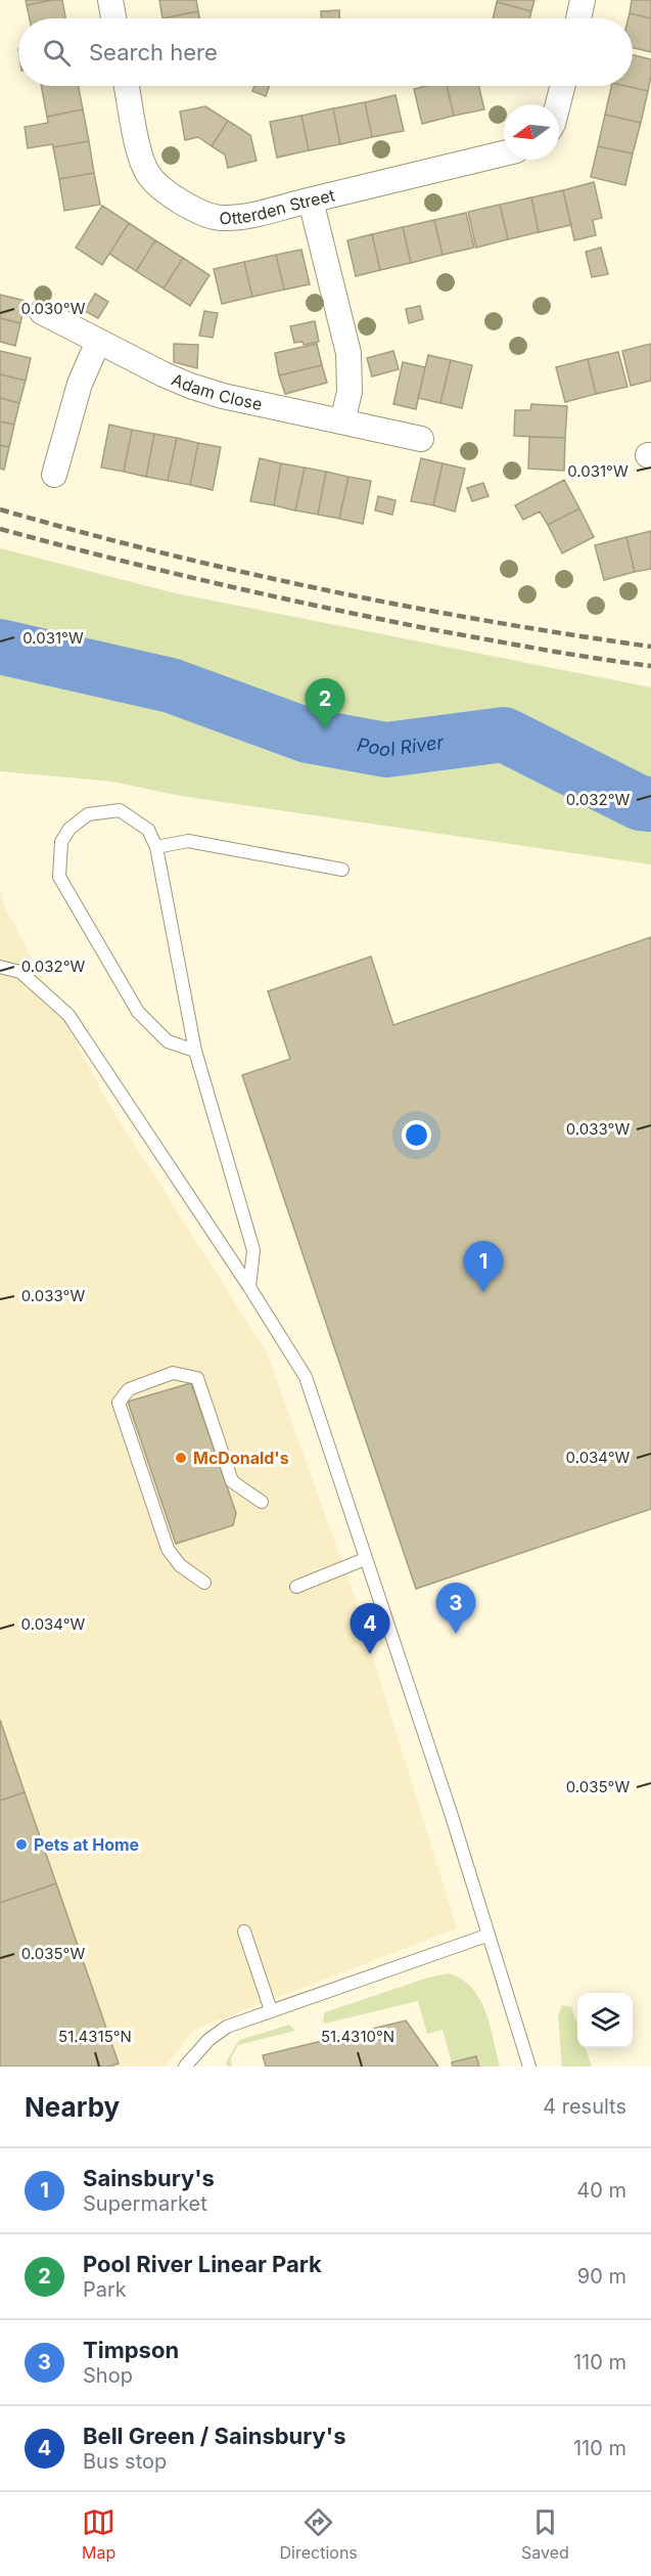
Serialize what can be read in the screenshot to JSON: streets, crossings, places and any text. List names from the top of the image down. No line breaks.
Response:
{"streets":{"street":["Otterden Street","Adam Close"]},"water":["Pool River"],"places":["McDonald's","Pets at Home"],"north":"left","page":{"search":"Search here","pins":["2","1","3","4"],"heading":["Nearby","4 results"],"list":[{"mark":"1","name":"Sainsbury's","note":"Supermarket","value":"40 m"},{"mark":"2","name":"Pool River Linear Park","note":"Park","value":"90 m"},{"mark":"3","name":"Timpson","note":"Shop","value":"110 m"},{"mark":"4","name":"Bell Green / Sainsbury's","note":"Bus stop","value":"110 m"}],"nav":["Map","Directions","Saved"]},"coordinates":["0.030°W","0.031°W","0.032°W","0.033°W","0.034°W","0.035°W","51.4315°N","51.4310°N"]}
